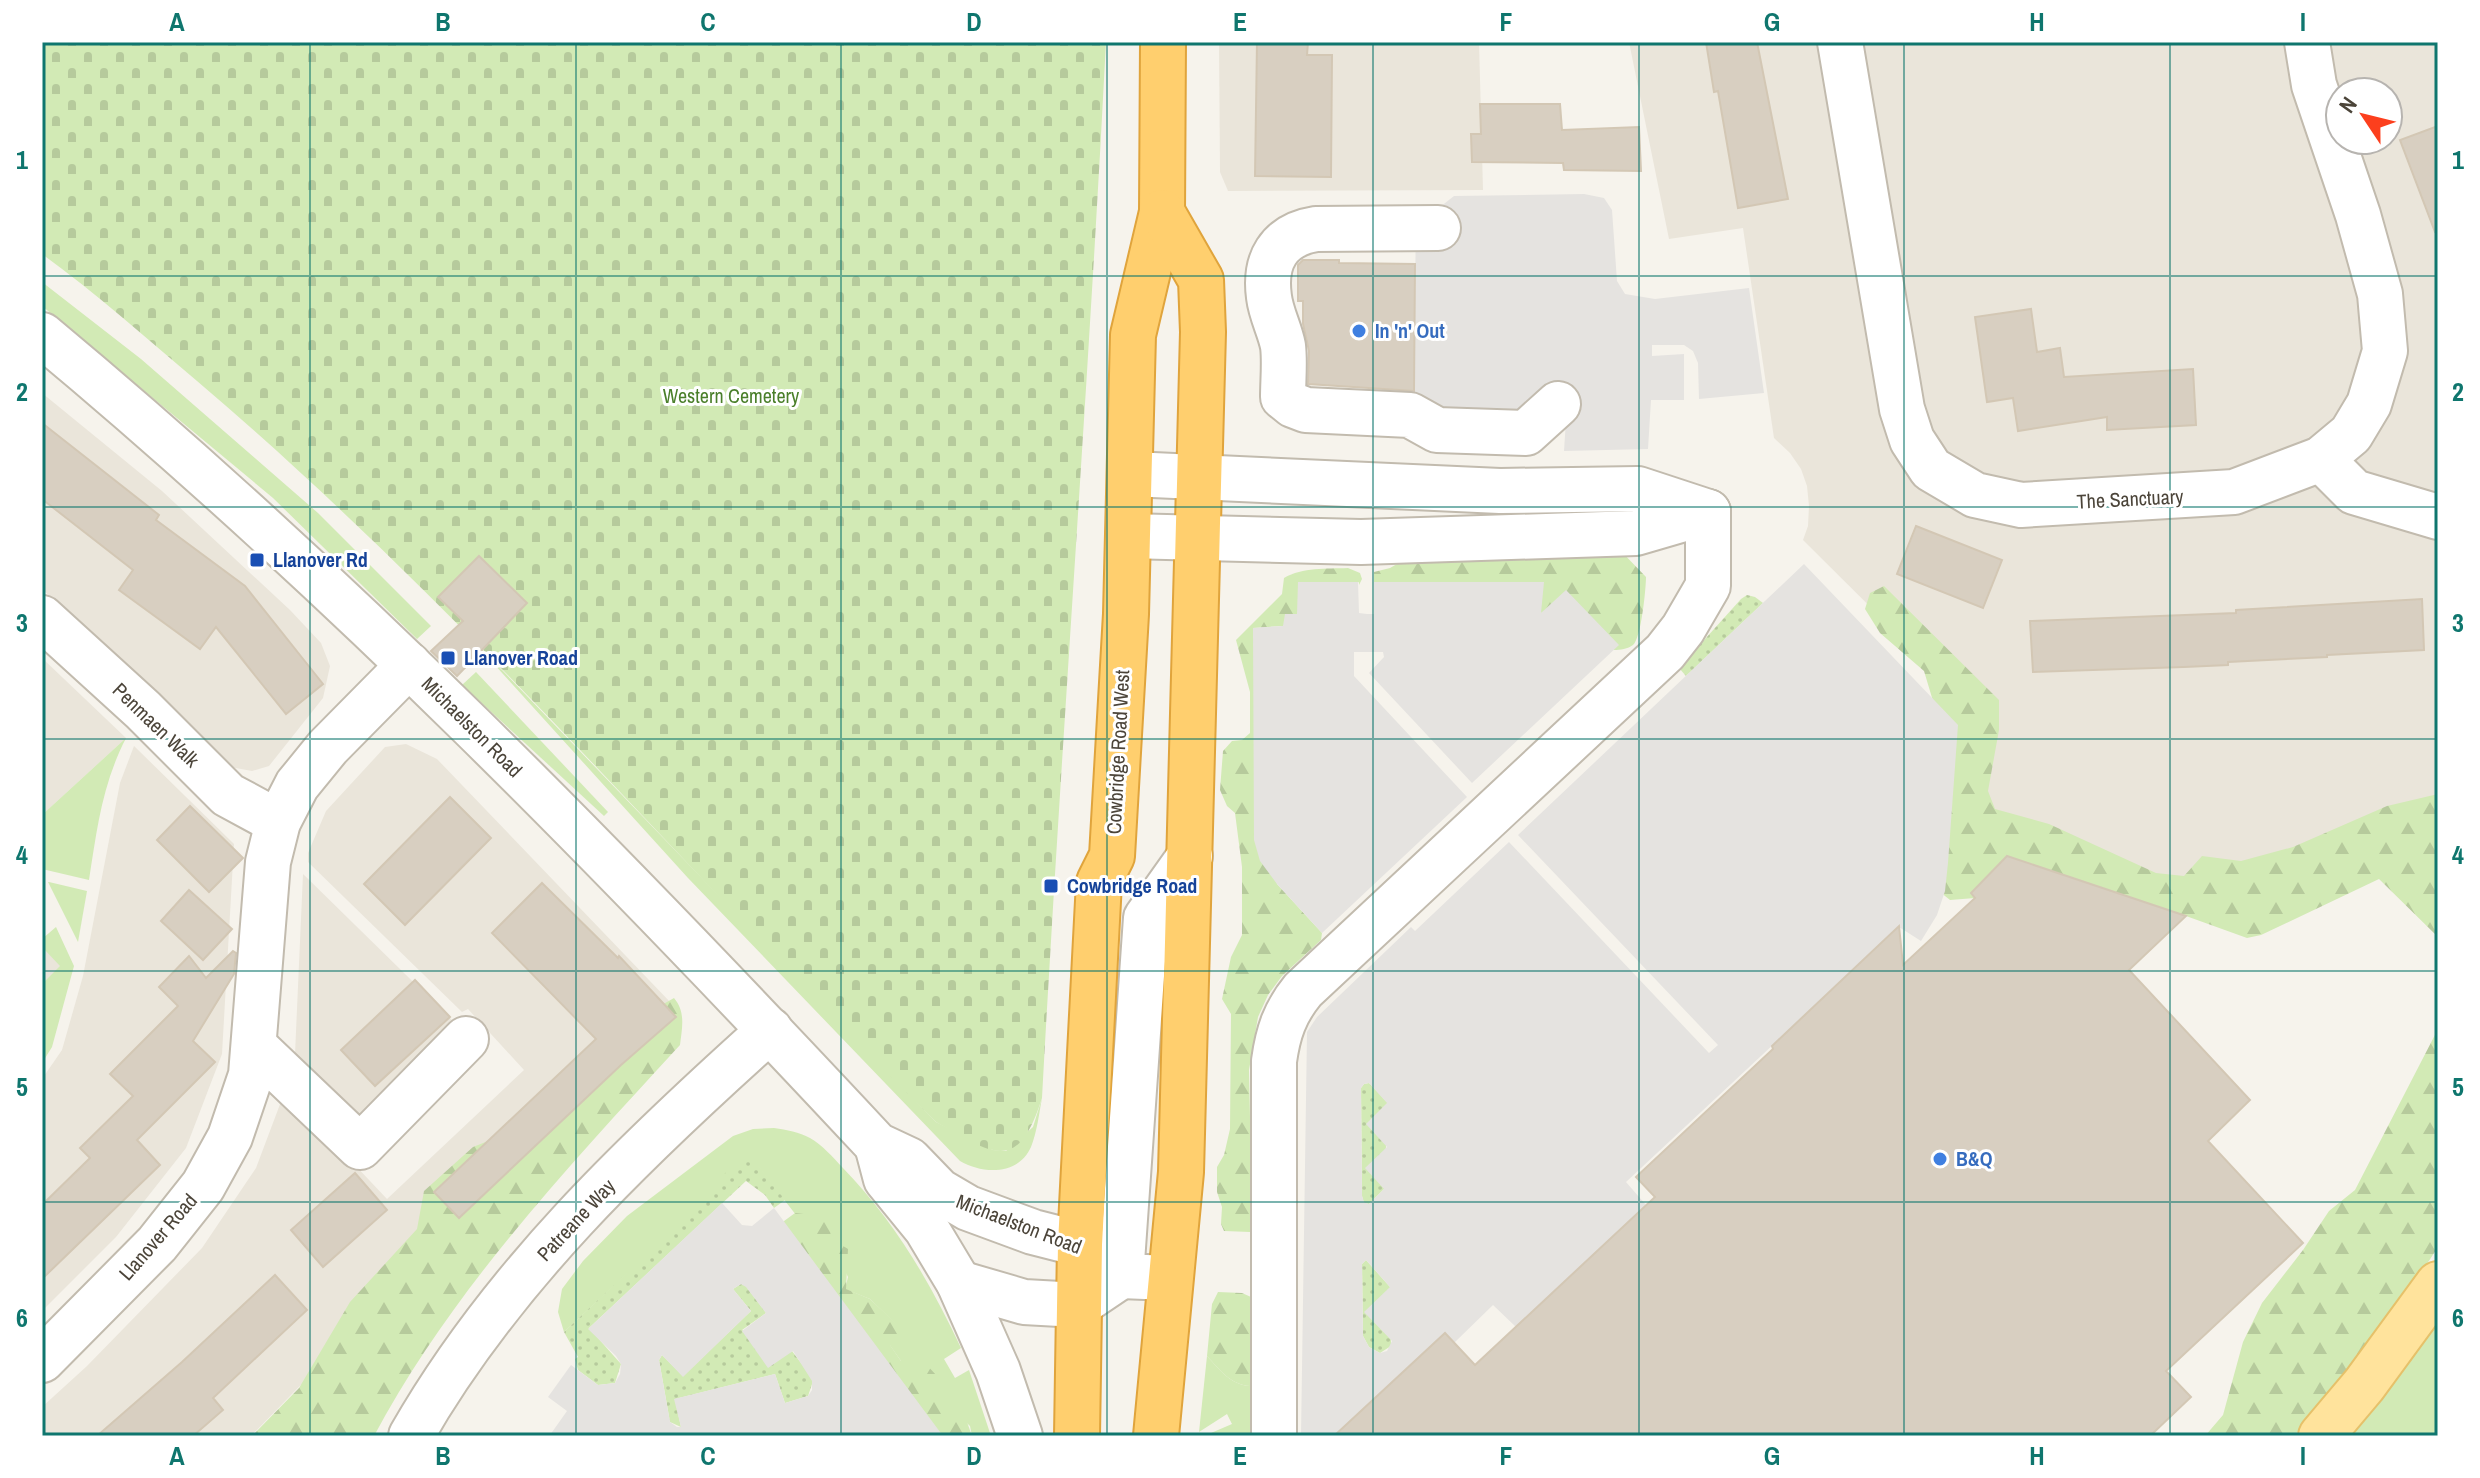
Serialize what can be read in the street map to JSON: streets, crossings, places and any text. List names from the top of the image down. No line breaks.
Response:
{"streets":{"highway":["Cowbridge Road West"],"street":["The Sanctuary","Penmaen Walk","Michaelston Road","Patreane Way","Llanover Road"]},"crossings":[["Penmaen Walk","Llanover Road"],["Michaelston Road","Cowbridge Road West"],["Michaelston Road","Patreane Way"],["Michaelston Road","Llanover Road"]],"parks":["Western Cemetery"],"places":{"other":["In 'n' Out","B&Q"],"transit":["Llanover Rd","Llanover Road","Cowbridge Road"]},"north":"top left","grid":{"columns":["A","B","C","D","E","F","G","H","I"],"rows":["1","2","3","4","5","6"]}}
